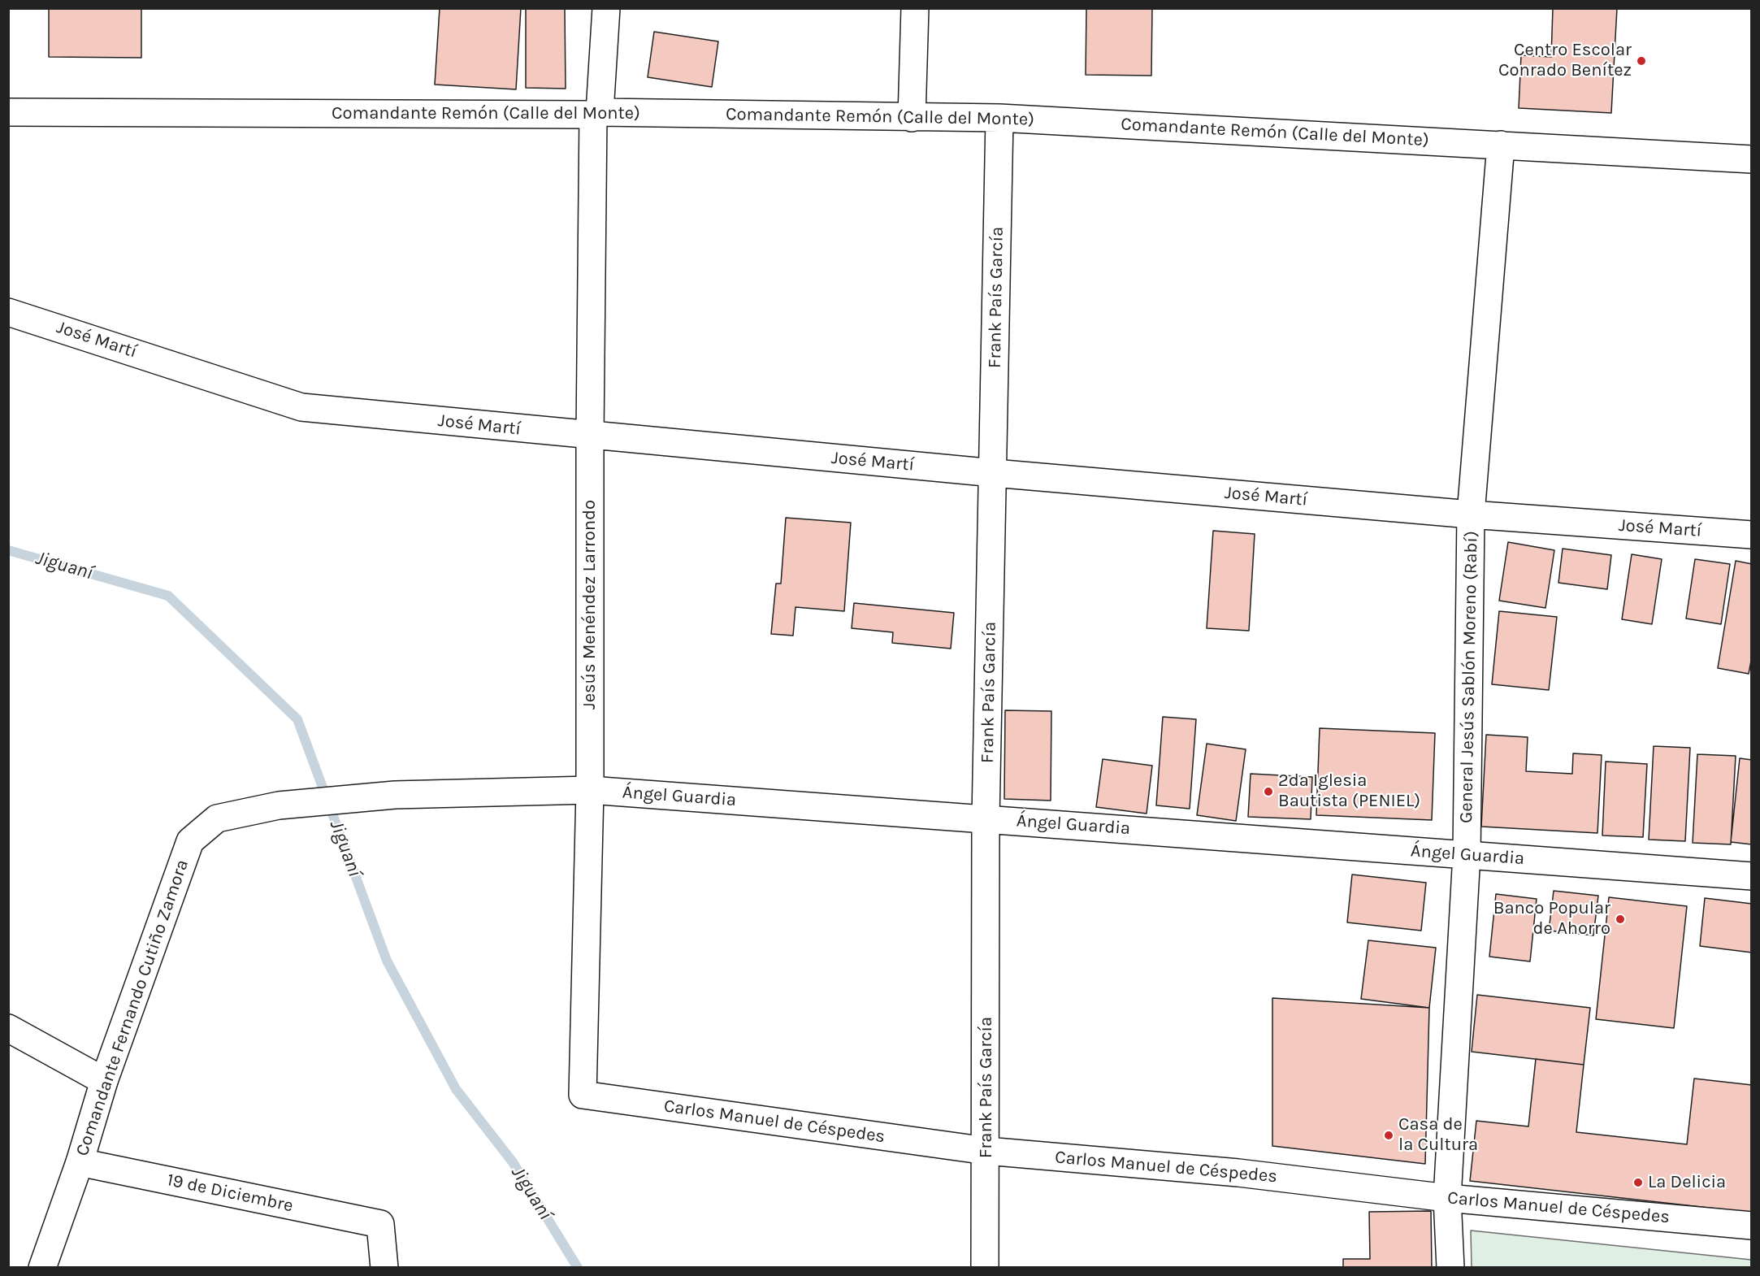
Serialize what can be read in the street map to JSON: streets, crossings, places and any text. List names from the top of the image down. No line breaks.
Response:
{"streets":{"street":["Comandante Remón (Calle del Monte)","Frank País García","José Martí","Jesús Menéndez Larrondo","General Jesús Sablón Moreno (Rabí)","Ángel Guardia","Comandante Fernando Cutiño Zamora","Carlos Manuel de Céspedes","19 de Diciembre"]},"crossings":[["Comandante Remón (Calle del Monte)","Frank País García"],["Comandante Remón (Calle del Monte)","Jesús Menéndez Larrondo"],["Comandante Remón (Calle del Monte)","General Jesús Sablón Moreno (Rabí)"],["Frank País García","José Martí"],["Frank País García","Ángel Guardia"],["Frank País García","Carlos Manuel de Céspedes"],["José Martí","Jesús Menéndez Larrondo"],["José Martí","General Jesús Sablón Moreno (Rabí)"],["Jesús Menéndez Larrondo","Ángel Guardia"],["Jesús Menéndez Larrondo","Carlos Manuel de Céspedes"],["General Jesús Sablón Moreno (Rabí)","Ángel Guardia"],["General Jesús Sablón Moreno (Rabí)","Carlos Manuel de Céspedes"],["Ángel Guardia","Comandante Fernando Cutiño Zamora"],["Comandante Fernando Cutiño Zamora","19 de Diciembre"]],"water":["Jiguaní"],"places":["Centro Escolar Conrado Benítez","2da Iglesia Bautista (PENIEL)","Banco Popular de Ahorro","Casa de la Cultura","La Delicia"]}
